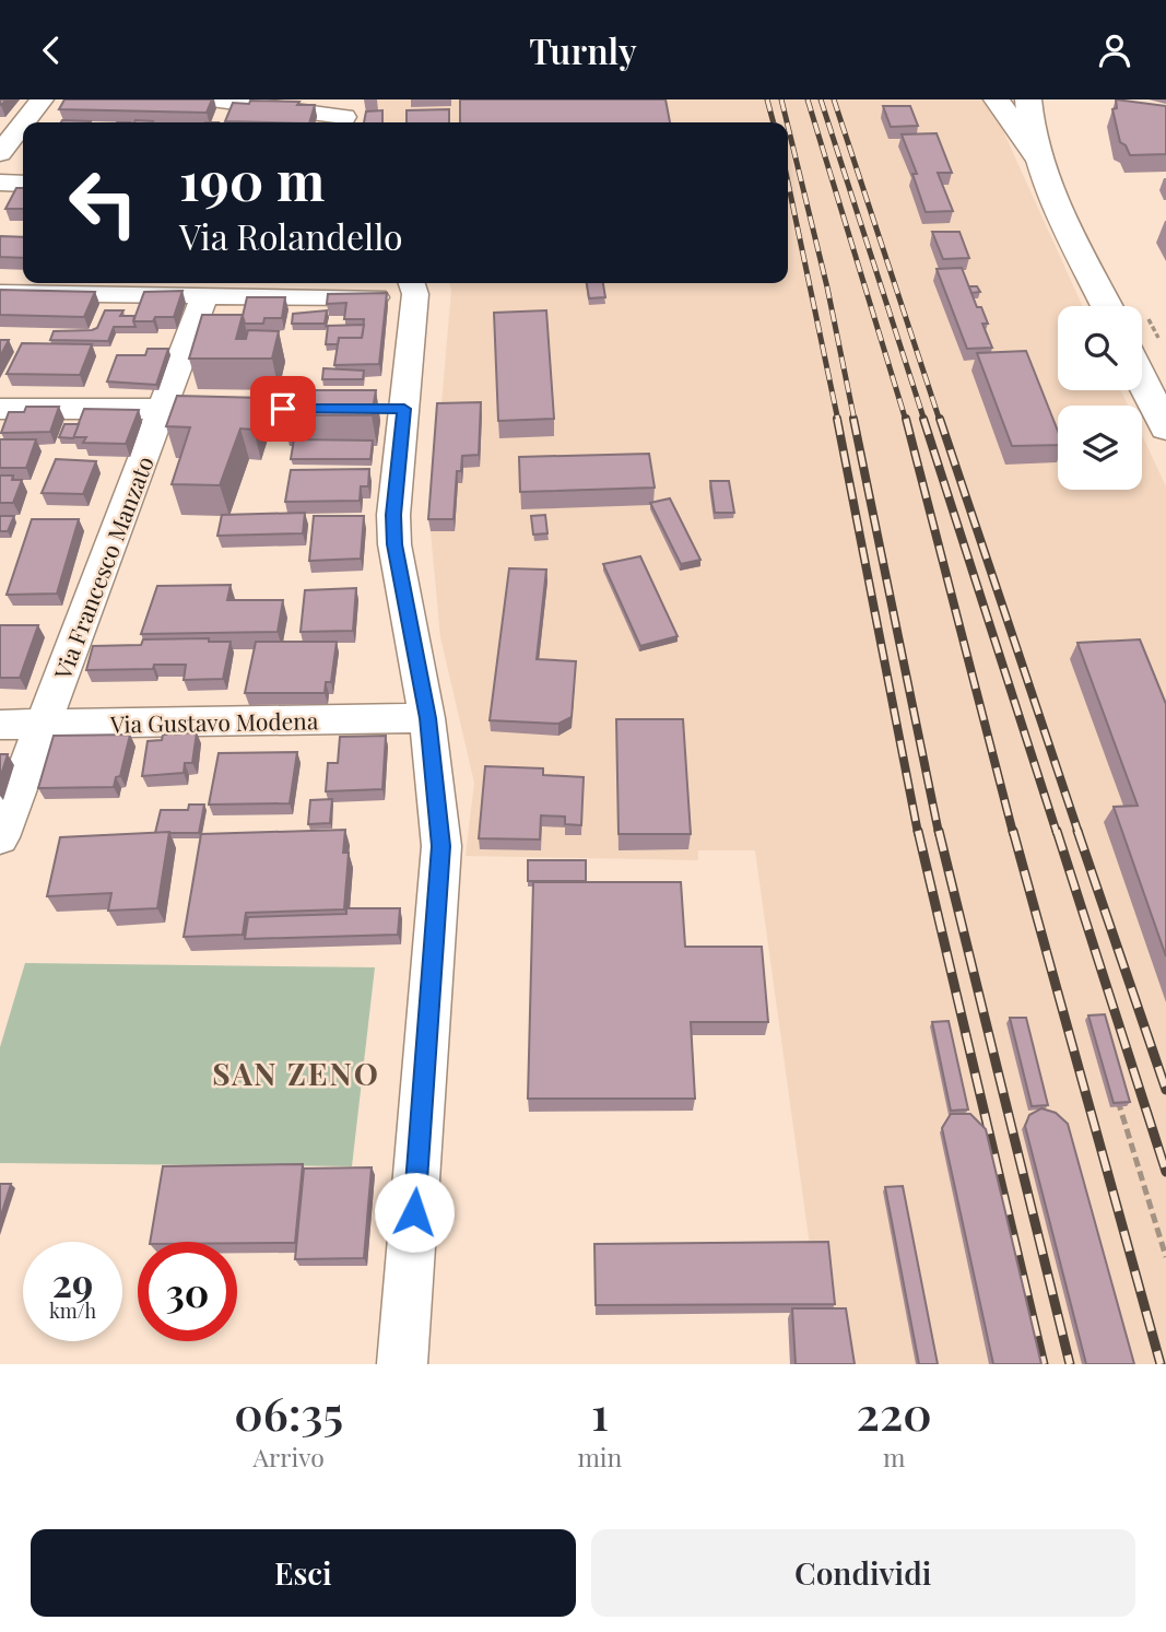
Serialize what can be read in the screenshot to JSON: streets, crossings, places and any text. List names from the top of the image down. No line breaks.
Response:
{"streets":{"street":["Via Francesco Manzato","Via Gustavo Modena"]},"crossings":[["Via Francesco Manzato","Via Gustavo Modena"]],"districts":["SAN ZENO"],"page":{"header":"Turnly","turn":["190 m","Via Rolandello"],"speed":"29 km/h","limit":"30","eta":["06:35","Arrivo","1","min","220","m"],"buttons":["Esci","Condividi"]}}
